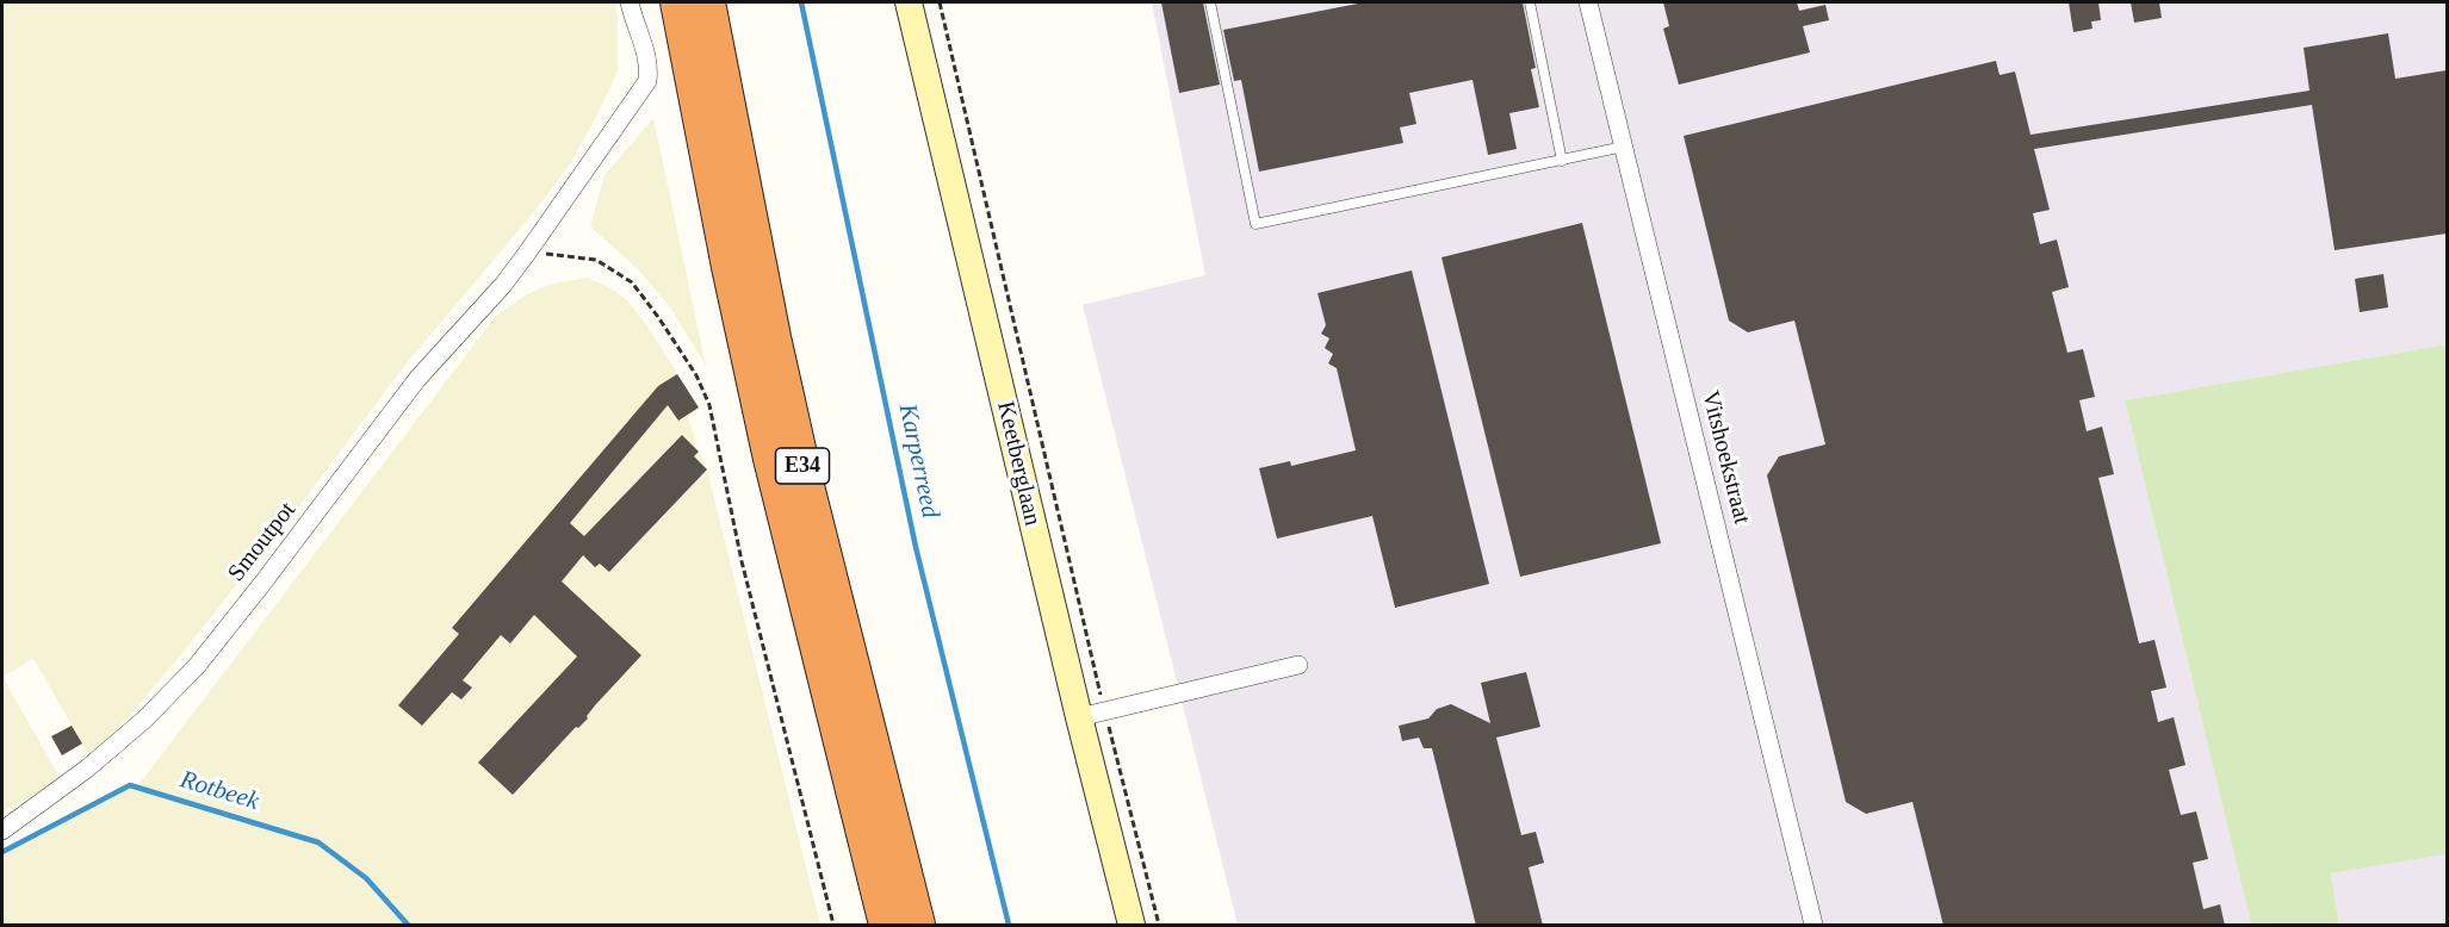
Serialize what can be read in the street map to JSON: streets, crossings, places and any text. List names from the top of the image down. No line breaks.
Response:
{"streets":{"highway":["E34"],"main road":["Keetberglaan"],"street":["Vitshoekstraat","Smoutpot"]},"water":["Karperreed","Rotbeek"]}
